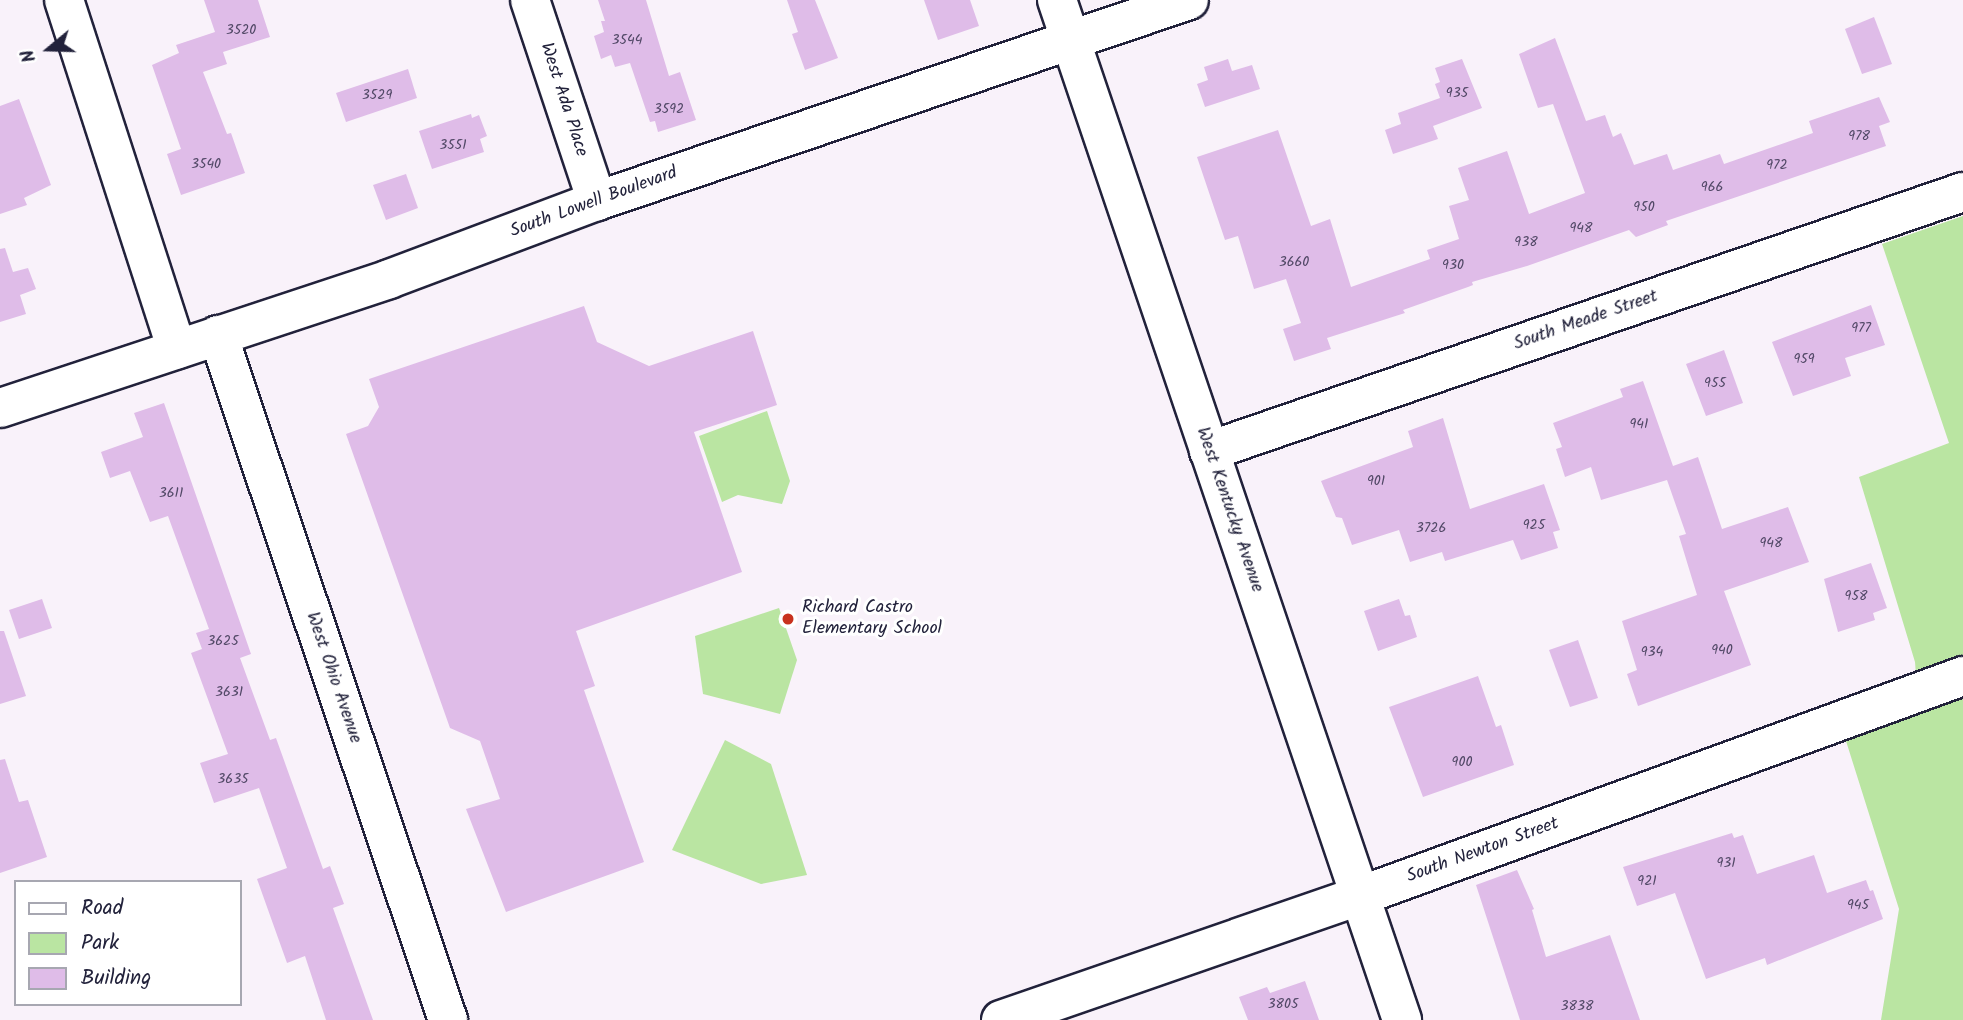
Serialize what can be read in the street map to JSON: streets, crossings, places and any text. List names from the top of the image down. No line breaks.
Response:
{"streets":{"street":["West Ada Place","South Lowell Boulevard","South Meade Street","West Kentucky Avenue","West Ohio Avenue","South Newton Street"]},"crossings":[["West Ada Place","South Lowell Boulevard"],["South Lowell Boulevard","West Kentucky Avenue"],["South Lowell Boulevard","West Ohio Avenue"],["South Meade Street","West Kentucky Avenue"],["West Kentucky Avenue","South Newton Street"]],"places":["Richard Castro Elementary School"],"house_numbers":["3520","3544","935","3529","3592","978","3551","3540","972","966","950","948","938","3660","930","977","959","955","941","901","3611","925","3726","948","958","3625","940","934","3631","900","3635","931","921","945","3805","3838"],"legend":["Road","Park","Building"],"north":"left"}
